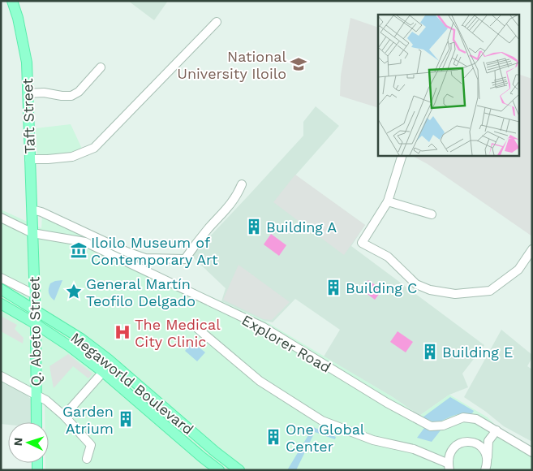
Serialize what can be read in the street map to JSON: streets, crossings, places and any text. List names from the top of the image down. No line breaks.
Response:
{"streets":{"main road":["Taft Street","Q. Abeto Street","Megaworld Boulevard"],"street":["Explorer Road"]},"crossings":[["Taft Street","Q. Abeto Street"],["Taft Street","Explorer Road"],["Q. Abeto Street","Explorer Road"],["Q. Abeto Street","Megaworld Boulevard"]],"places":{"school or university":["National University Iloilo"],"building":["Building A","Building C","Building E","Garden Atrium","One Global Center"],"museum":["Iloilo Museum of Contemporary Art"],"place":["General Martín Teofilo Delgado"],"hospital":["The Medical City Clinic"]},"north":"left"}
